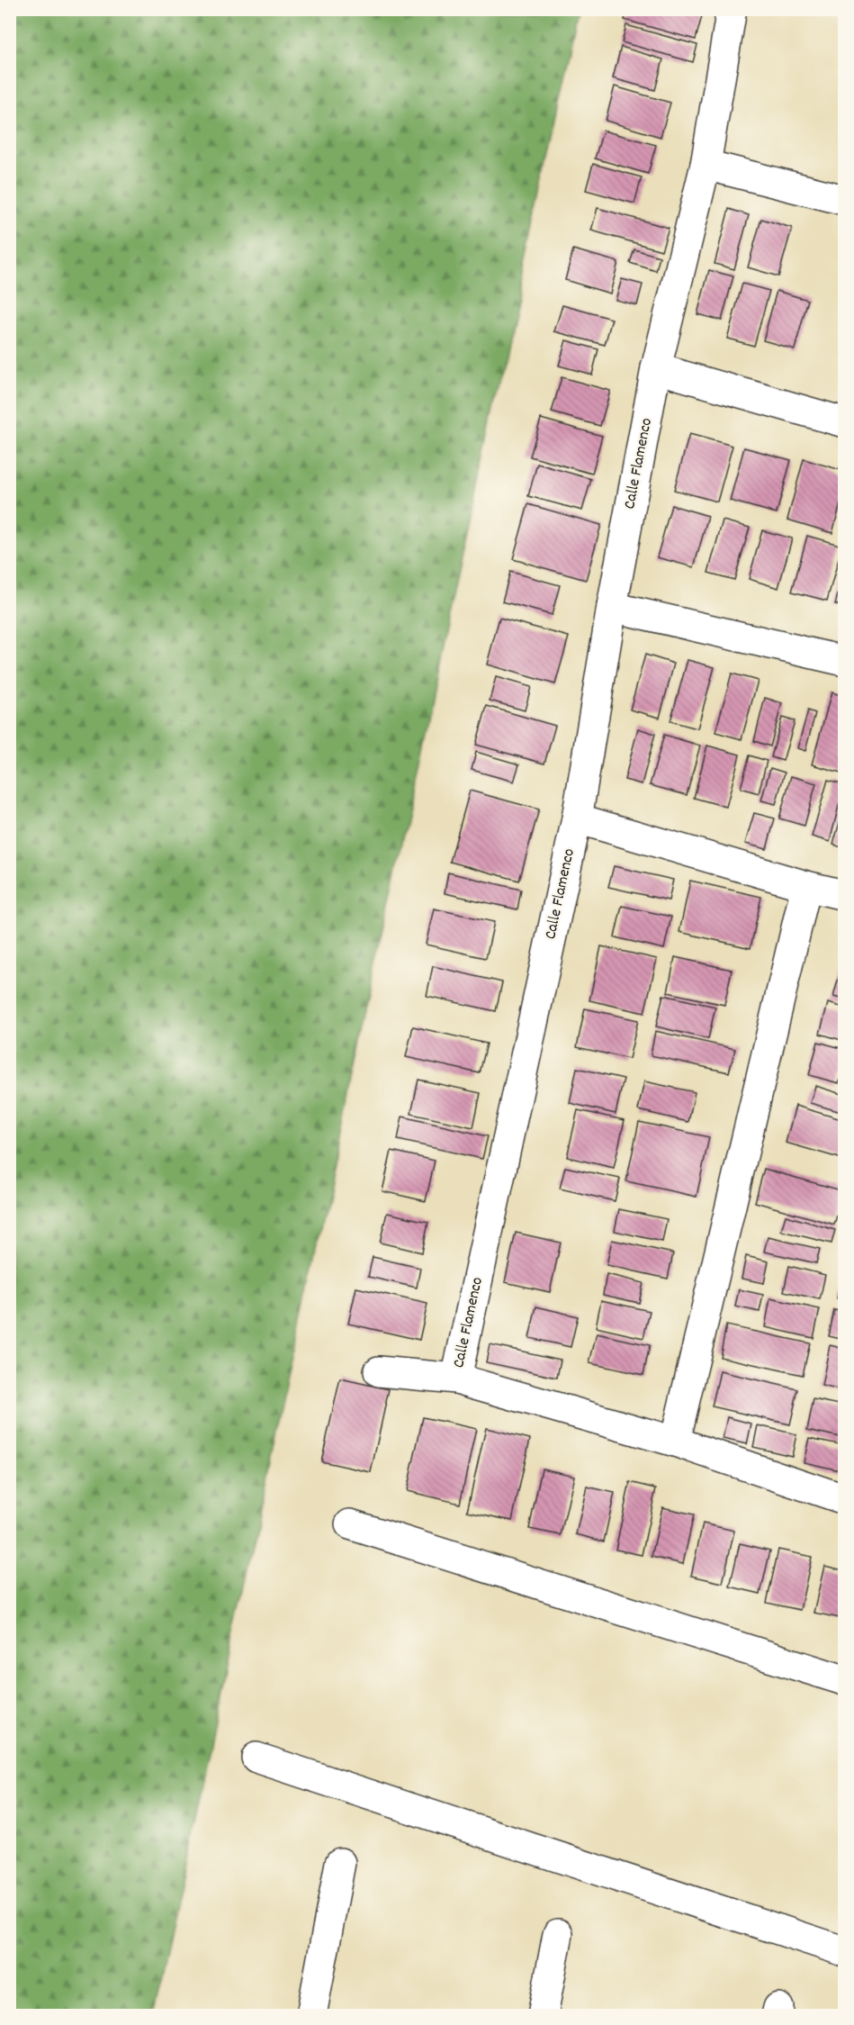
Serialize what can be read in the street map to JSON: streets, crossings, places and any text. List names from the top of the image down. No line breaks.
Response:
{"streets":{"street":["Calle Flamenco"]}}
